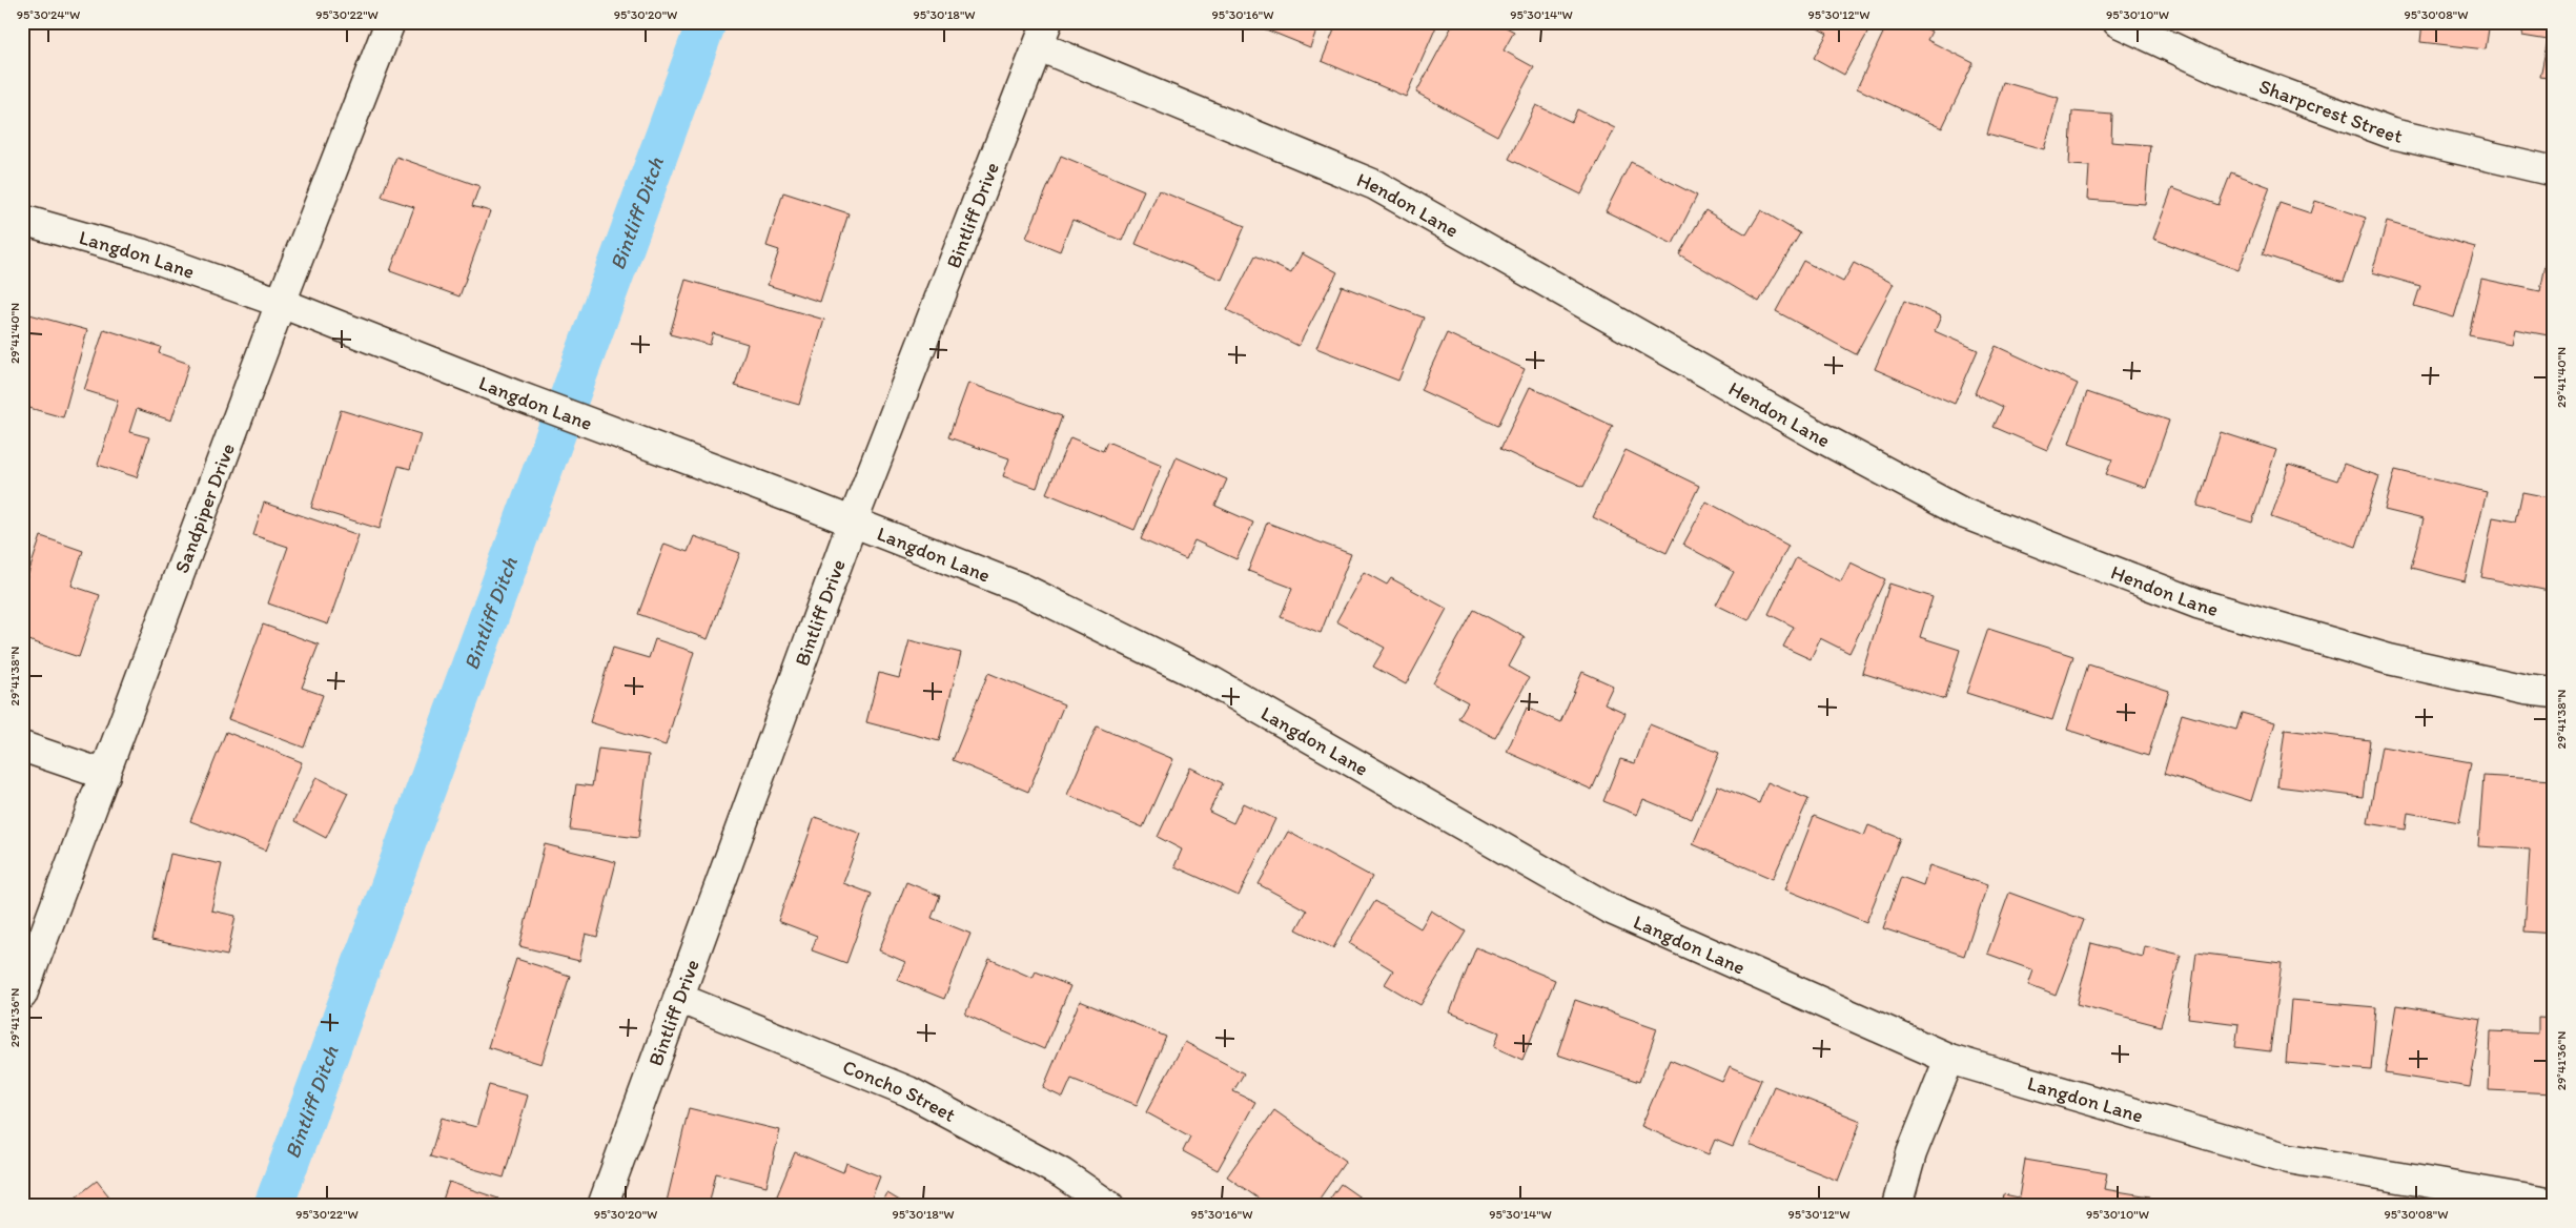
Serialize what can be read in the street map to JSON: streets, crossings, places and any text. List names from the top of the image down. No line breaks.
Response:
{"streets":{"street":["Sharpcrest Street","Hendon Lane","Bintliff Drive","Langdon Lane","Sandpiper Drive","Concho Street"]},"crossings":[["Hendon Lane","Bintliff Drive"],["Bintliff Drive","Langdon Lane"],["Bintliff Drive","Concho Street"],["Langdon Lane","Sandpiper Drive"]],"water":["Bintliff Ditch"],"coordinates":["95°30'24\"W","95°30'22\"W","95°30'20\"W","95°30'18\"W","95°30'16\"W","95°30'14\"W","95°30'12\"W","95°30'10\"W","95°30'08\"W","29°41'40\"N","29°41'38\"N","29°41'36\"N"]}
